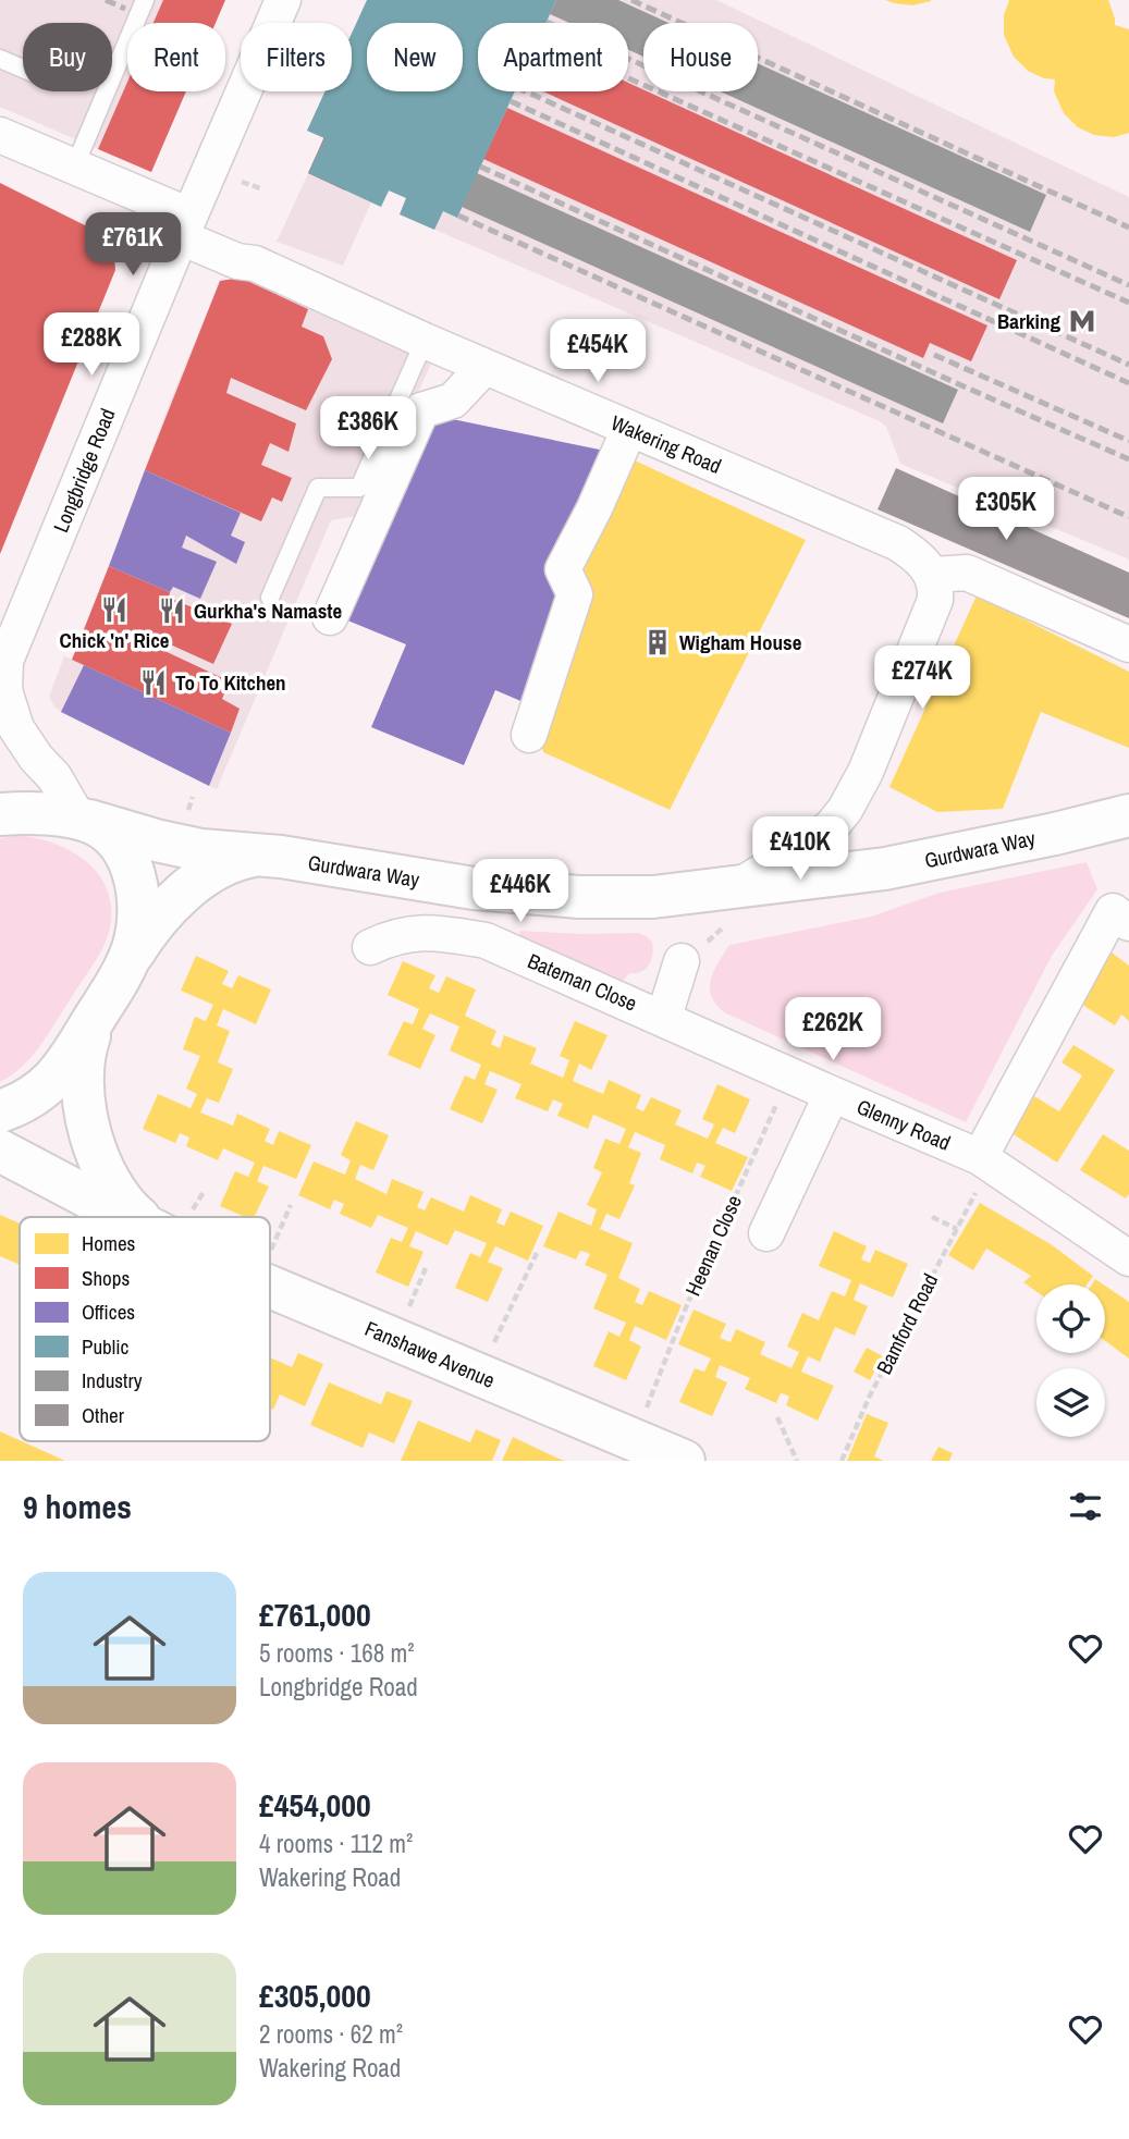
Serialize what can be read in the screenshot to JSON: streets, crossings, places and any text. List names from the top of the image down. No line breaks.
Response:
{"streets":{"main road":["Gurdwara Way","Fanshawe Avenue"],"street":["Wakering Road","Longbridge Road","Bateman Close","Glenny Road"],"path":["Heenan Close","Bamford Road"]},"crossings":[["Wakering Road","Longbridge Road"],["Wakering Road","Gurdwara Way"],["Longbridge Road","Gurdwara Way"],["Bateman Close","Glenny Road"],["Glenny Road","Heenan Close"],["Glenny Road","Bamford Road"]],"places":{"metro station":["Barking"],"restaurant":["Chick 'n' Rice","Gurkha's Namaste","To To Kitchen"],"building":["Wigham House"]},"legend":["Homes","Shops","Offices","Public","Industry","Other"],"page":{"chip":["Buy","Rent","Filters","New","Apartment","House"],"price":["£761K","£288K","£454K","£386K","£305K","£274K","£410K","£446K","£262K"],"heading":"9 homes","list":[{"name":"£761,000","note":"5 rooms · 168 m² · Longbridge Road"},{"name":"£454,000","note":"4 rooms · 112 m² · Wakering Road"},{"name":"£305,000","note":"2 rooms · 62 m² · Wakering Road"}]}}
